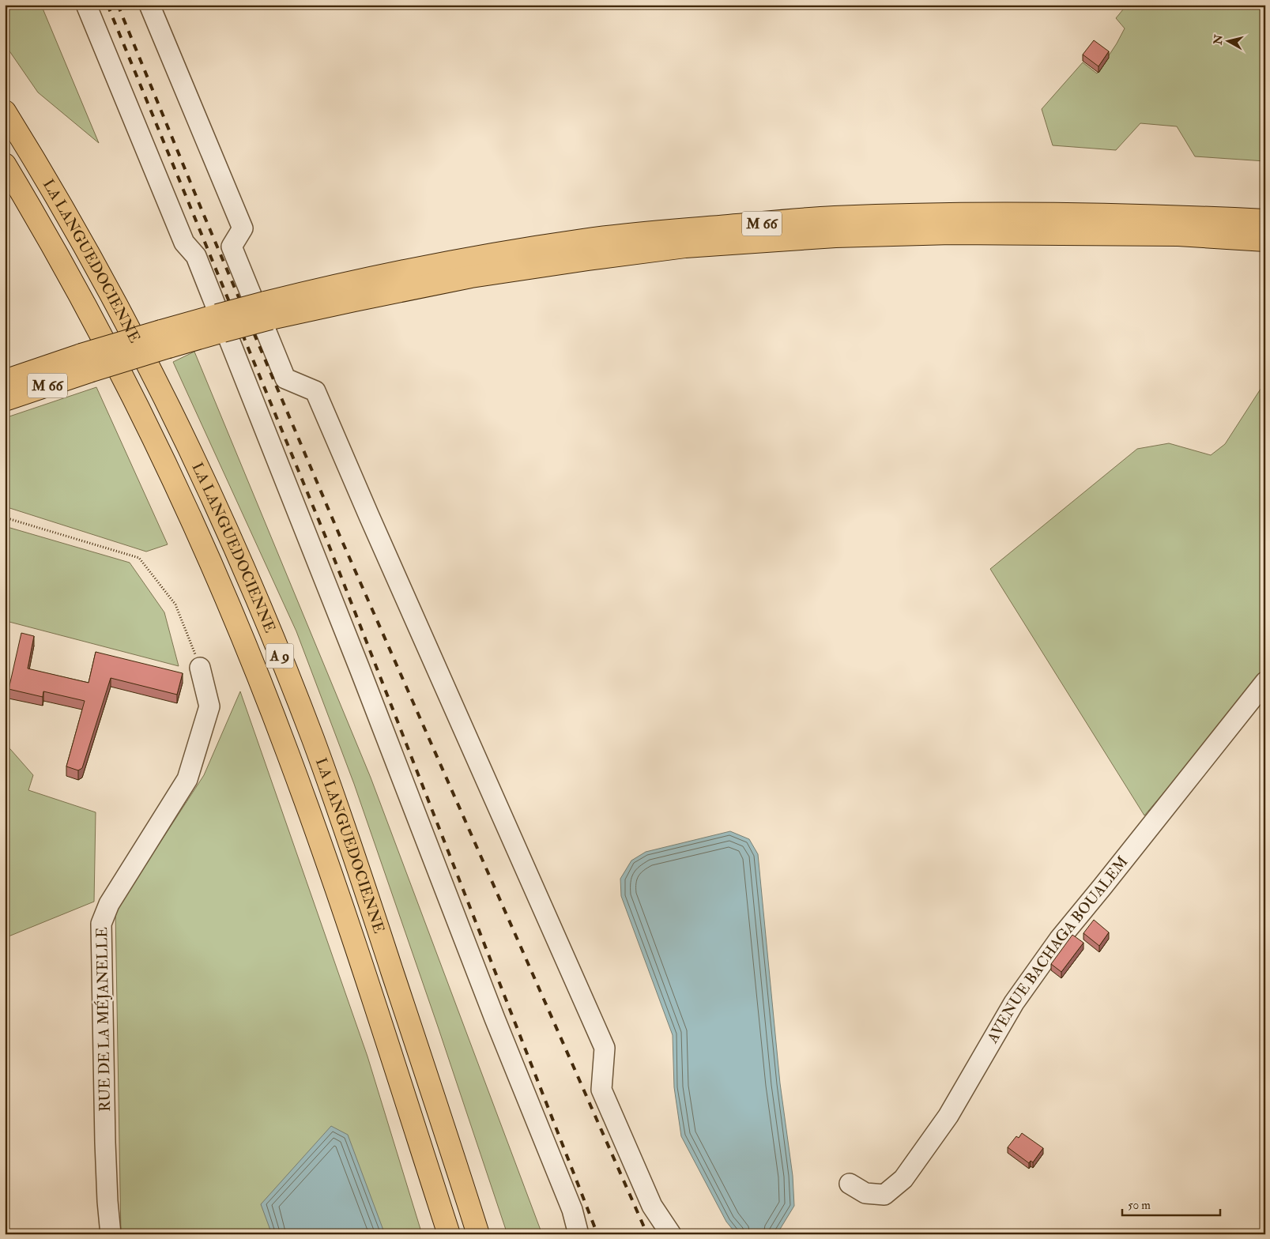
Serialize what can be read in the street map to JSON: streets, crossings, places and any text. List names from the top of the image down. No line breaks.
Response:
{"streets":{"highway":["M 66","LA LANGUEDOCIENNE","A 9"],"street":["AVENUE BACHAGA BOUALEM","RUE DE LA MÉJANELLE"]},"scale_bar":"50 m","north":"left"}
